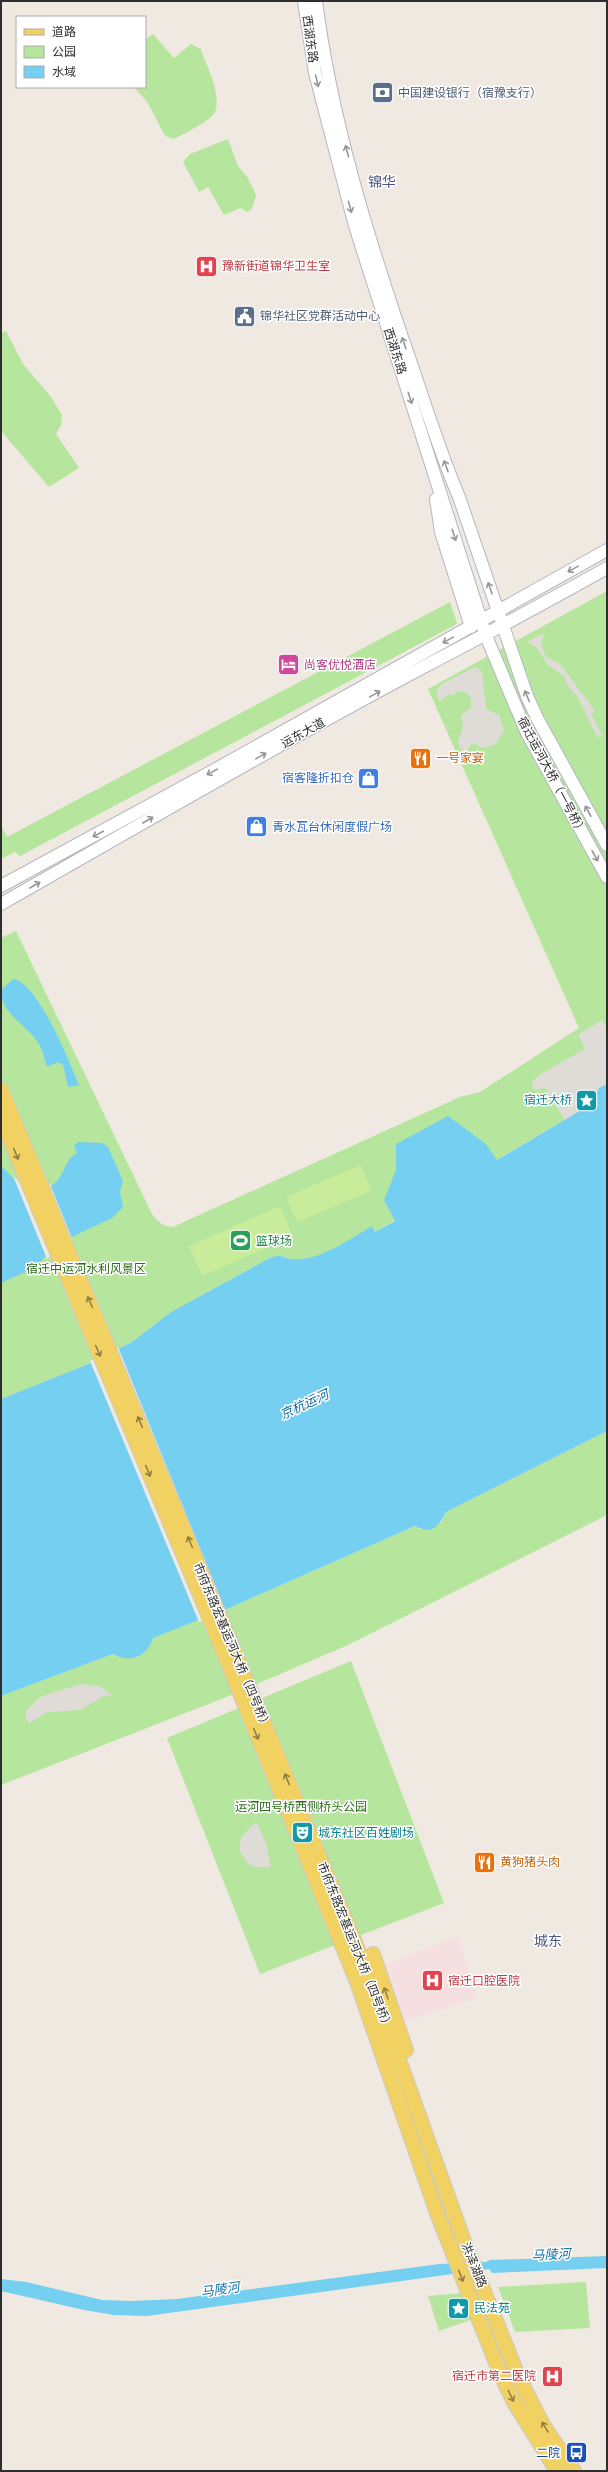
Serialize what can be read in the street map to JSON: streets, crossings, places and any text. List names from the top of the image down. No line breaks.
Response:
{"streets":{"main road":["西湖东路","运东大道","宿迁运河大桥（一号桥）","市府东路宏基运河大桥（四号桥）","洪泽湖路"]},"crossings":[["西湖东路","运东大道"],["西湖东路","宿迁运河大桥（一号桥）"],["市府东路宏基运河大桥（四号桥）","洪泽湖路"]],"districts":["锦华","城东"],"water":["京杭运河","马陵河"],"parks":["宿迁中运河水利风景区","运河四号桥西侧桥头公园"],"places":{"bank":["中国建设银行（宿豫支行）"],"hospital":["豫新街道锦华卫生室","宿迁口腔医院","宿迁市第二医院"],"public building":["锦华社区党群活动中心"],"hotel":["尚客优悦酒店"],"restaurant":["一号家宴","黄狗猪头肉"],"shop":["宿客隆折扣仓","青水瓦台休闲度假广场"],"place":["宿迁大桥","民法苑"],"sports":["篮球场"],"theatre":["城东社区百姓剧场"],"bus stop":["二院"]},"legend":["道路","公园","水域"]}
